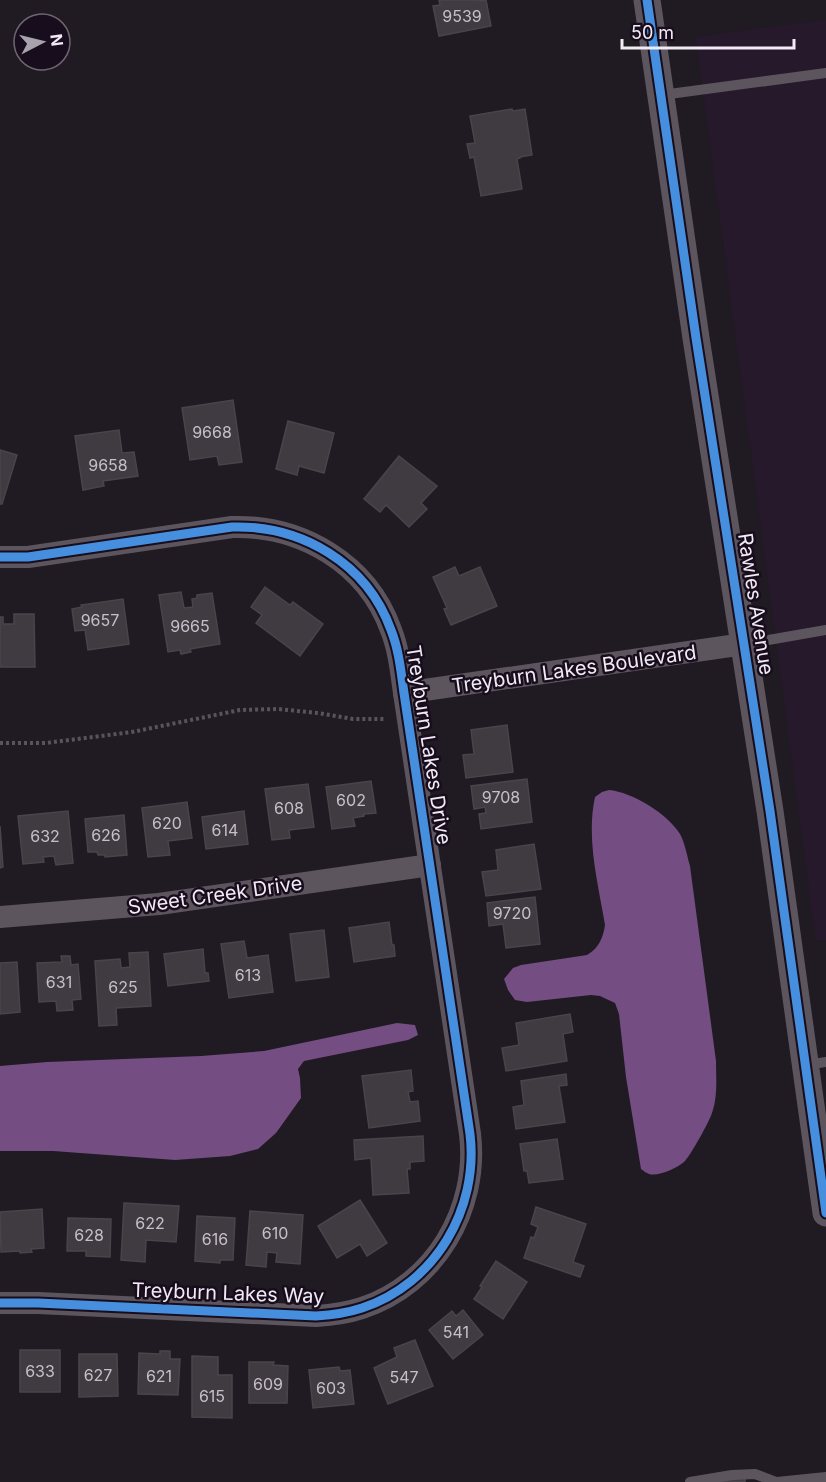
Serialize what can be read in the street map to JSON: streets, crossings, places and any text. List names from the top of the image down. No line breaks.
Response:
{"streets":{"street":["Rawles Avenue","Treyburn Lakes Boulevard","Treyburn Lakes Drive","Sweet Creek Drive","Treyburn Lakes Way"]},"crossings":[["Rawles Avenue","Treyburn Lakes Boulevard"],["Treyburn Lakes Boulevard","Treyburn Lakes Drive"],["Treyburn Lakes Drive","Sweet Creek Drive"],["Treyburn Lakes Drive","Treyburn Lakes Way"]],"house_numbers":["9539","9668","9658","9657","9665","9708","602","608","620","614","626","632","9720","613","631","625","622","610","628","616","541","633","627","621","547","609","603","615"],"scale_bar":"50 m","north":"right"}
